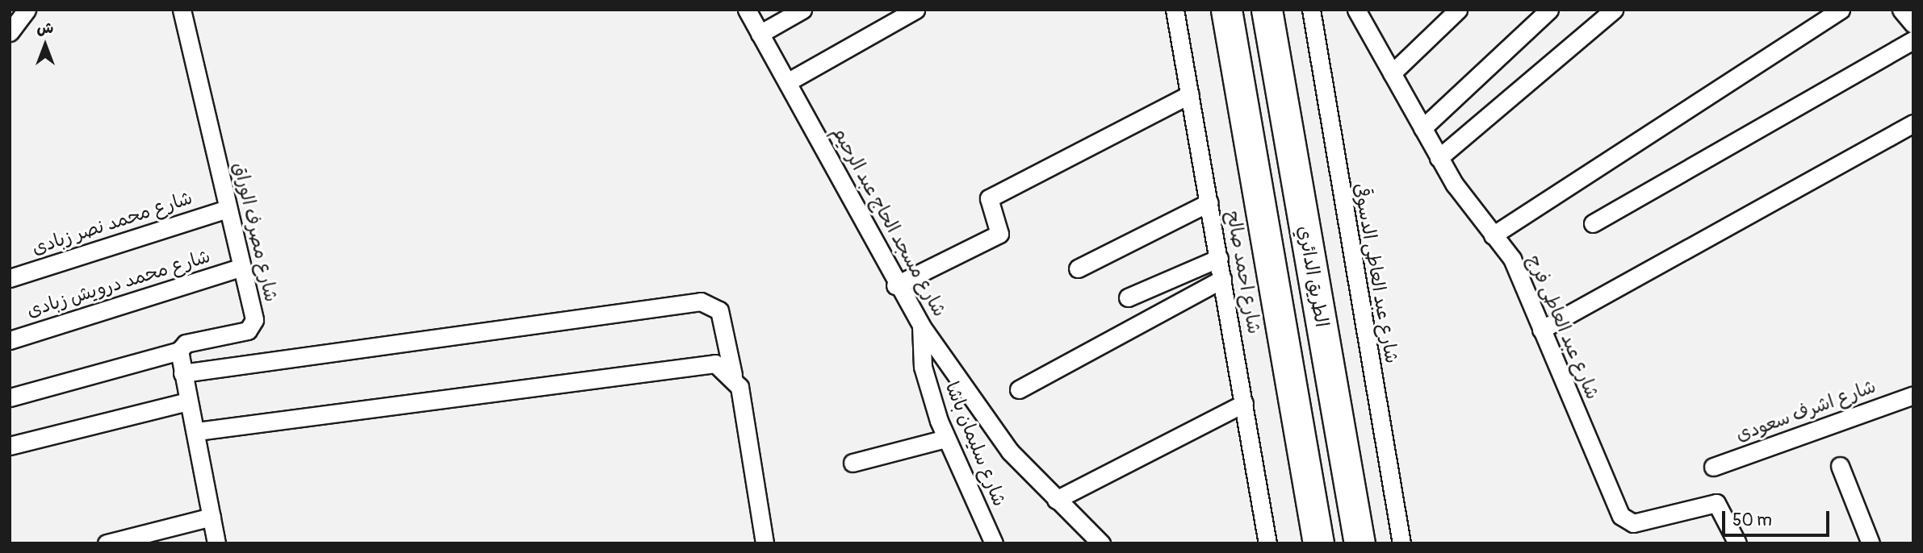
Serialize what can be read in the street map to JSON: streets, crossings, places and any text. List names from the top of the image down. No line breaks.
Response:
{"streets":{"highway":["الطريق الدائري"],"street":["شارع مسجد الحاج عبد الرحيم","شارع محمد نصر زبادى","شارع مصرف الوراق","شارع احمد صالح","شارع عبد العاطى الدسوقى","شارع محمد درويش زبادى","شارع عبد العاطى فرج","شارع اشرف سعودى","شارع سليمان باشا"]},"crossings":[["شارع مسجد الحاج عبد الرحيم","شارع سليمان باشا"],["شارع محمد نصر زبادى","شارع مصرف الوراق"],["شارع مصرف الوراق","شارع محمد درويش زبادى"]],"scale_bar":"50 m","north":"top"}
